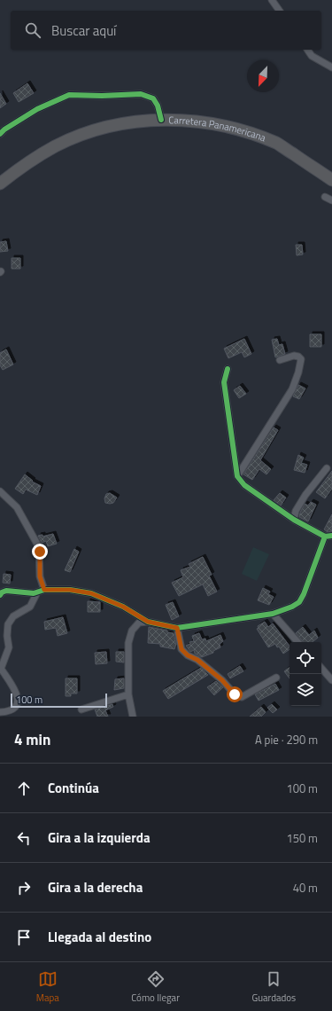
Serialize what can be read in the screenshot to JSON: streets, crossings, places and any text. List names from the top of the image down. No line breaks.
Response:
{"streets":{"highway":["Carretera Panamericana"]},"scale_bar":"100 m","north":"bottom left","page":{"search":"Buscar aquí","scale":"100 m","heading":["4 min","A pie · 290 m"],"list":[["Continúa","100 m"],["Gira a la izquierda","150 m"],["Gira a la derecha","40 m"],"Llegada al destino"],"nav":["Mapa","Cómo llegar","Guardados"]}}
